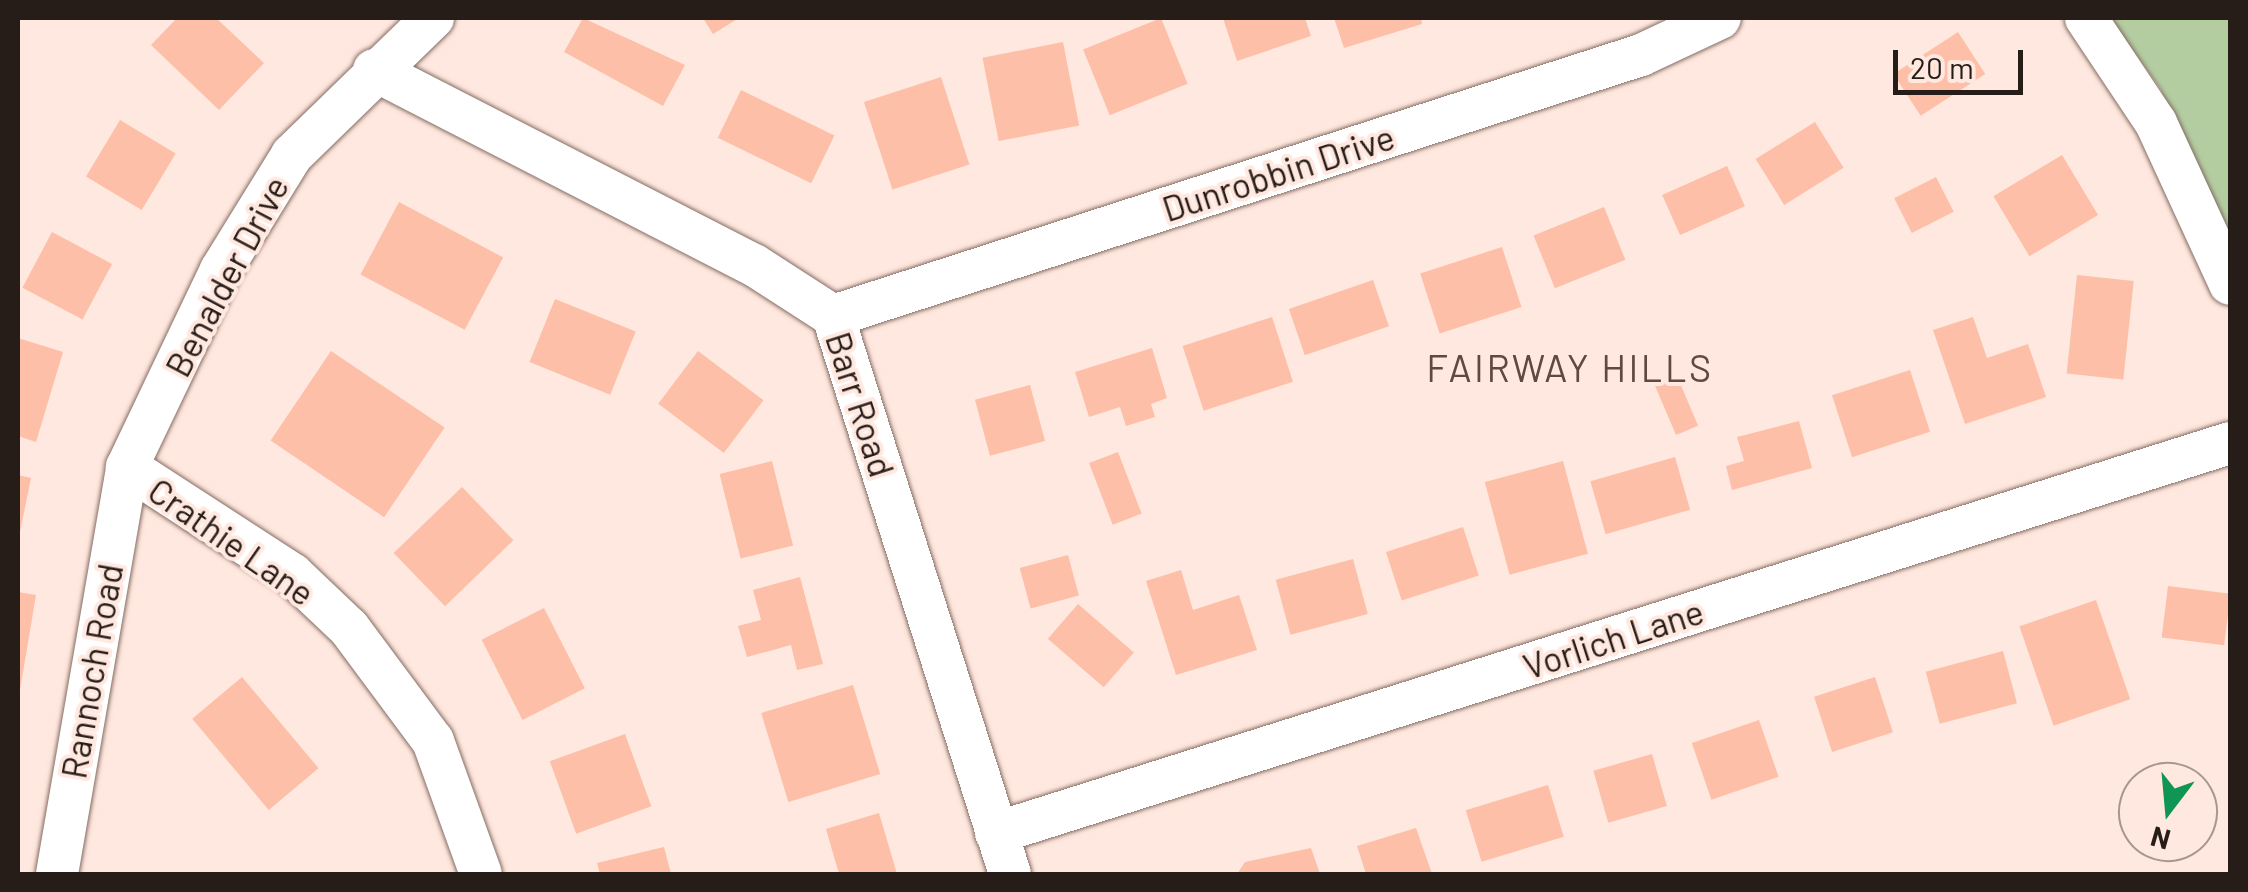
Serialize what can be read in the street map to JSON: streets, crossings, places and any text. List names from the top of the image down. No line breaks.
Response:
{"streets":{"street":["Dunrobbin Drive","Benalder Drive","Barr Road","Crathie Lane","Vorlich Lane","Rannoch Road"]},"crossings":[["Dunrobbin Drive","Barr Road"],["Benalder Drive","Barr Road"],["Benalder Drive","Crathie Lane"],["Benalder Drive","Rannoch Road"],["Barr Road","Vorlich Lane"],["Crathie Lane","Rannoch Road"]],"districts":["FAIRWAY HILLS"],"scale_bar":"20 m","north":"bottom"}
